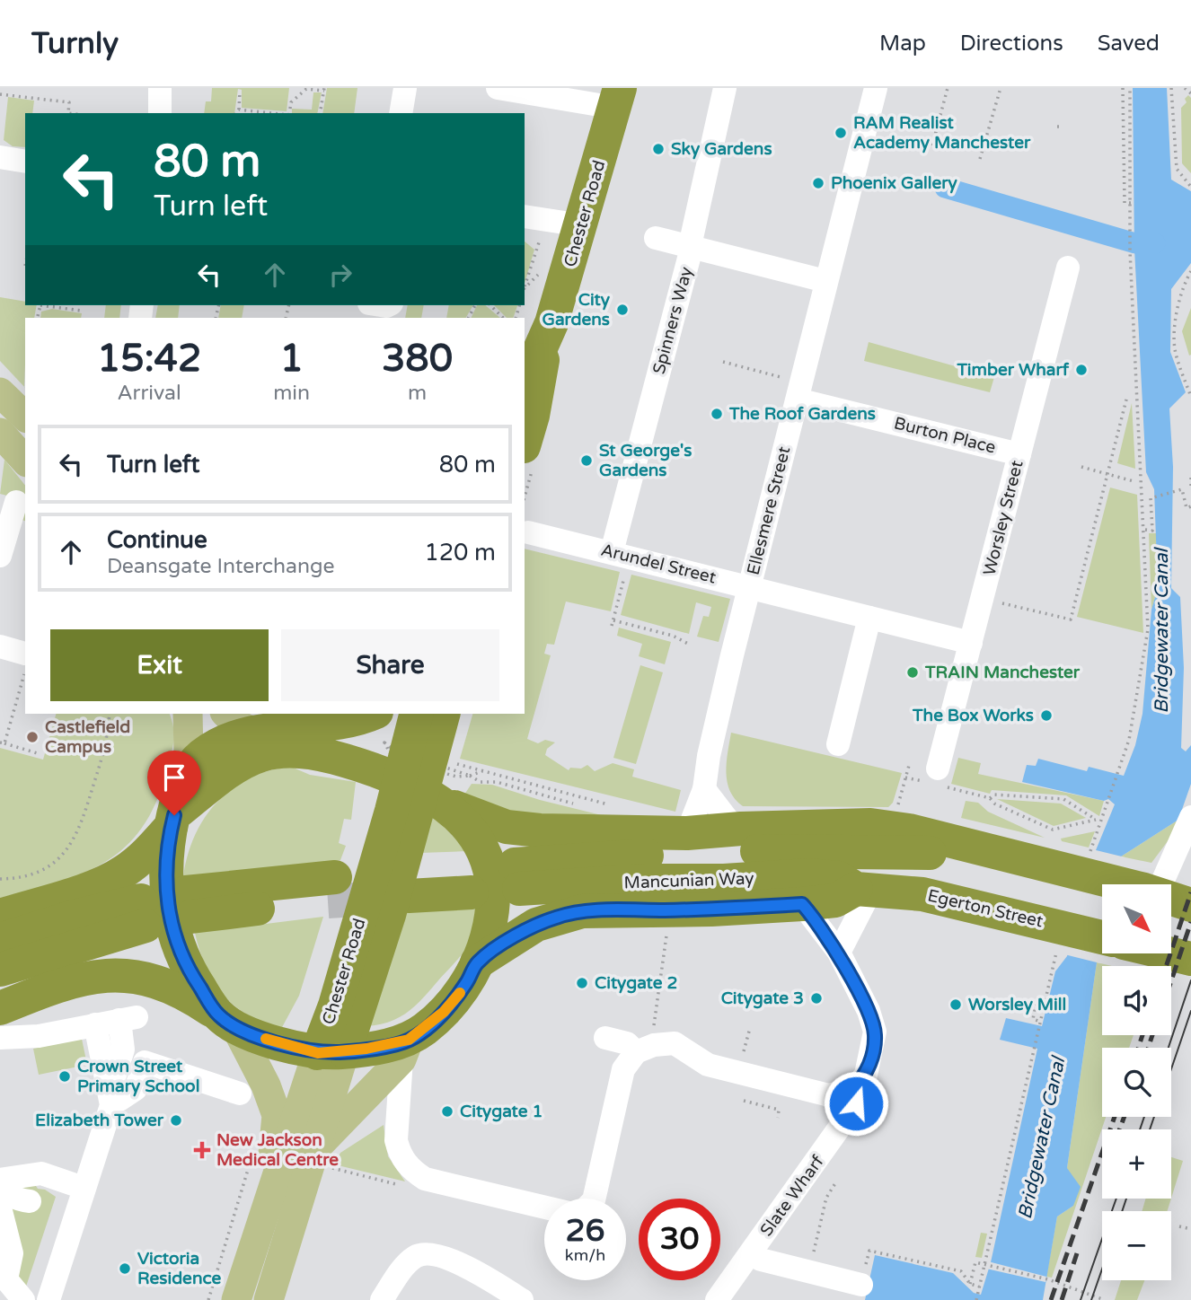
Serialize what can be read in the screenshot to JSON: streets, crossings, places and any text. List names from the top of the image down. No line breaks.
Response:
{"streets":{"highway":["Chester Road","Mancunian Way","Egerton Street"],"street":["Spinners Way","Burton Place","Ellesmere Street","Worsley Street","Arundel Street","Slate Wharf"]},"crossings":[["Spinners Way","Arundel Street"],["Burton Place","Ellesmere Street"],["Burton Place","Worsley Street"],["Ellesmere Street","Arundel Street"],["Worsley Street","Arundel Street"],["Mancunian Way","Egerton Street"],["Mancunian Way","Slate Wharf"]],"water":["Bridgewater Canal"],"places":{"other":["RAM Realist Academy Manchester","Sky Gardens","Phoenix Gallery","City Gardens","Timber Wharf","The Roof Gardens","St George's Gardens","TRAIN Manchester","The Box Works","Castlefield Campus","Citygate 2","Citygate 3","Worsley Mill","Crown Street Primary School","Citygate 1","Elizabeth Tower","Victoria Residence"],"health":["New Jackson Medical Centre"]},"north":"bottom right","page":{"header":"Turnly","nav":["Map","Directions","Saved"],"turn":["80 m","Turn left"],"eta":["15:42","Arrival","1","min","380","m"],"list":[{"name":"Turn left","value":"80 m"},{"name":"Continue","note":"Deansgate Interchange","value":"120 m"}],"buttons":["Exit","Share"],"map_buttons":["+","−"],"speed":"26 km/h","limit":"30"}}
